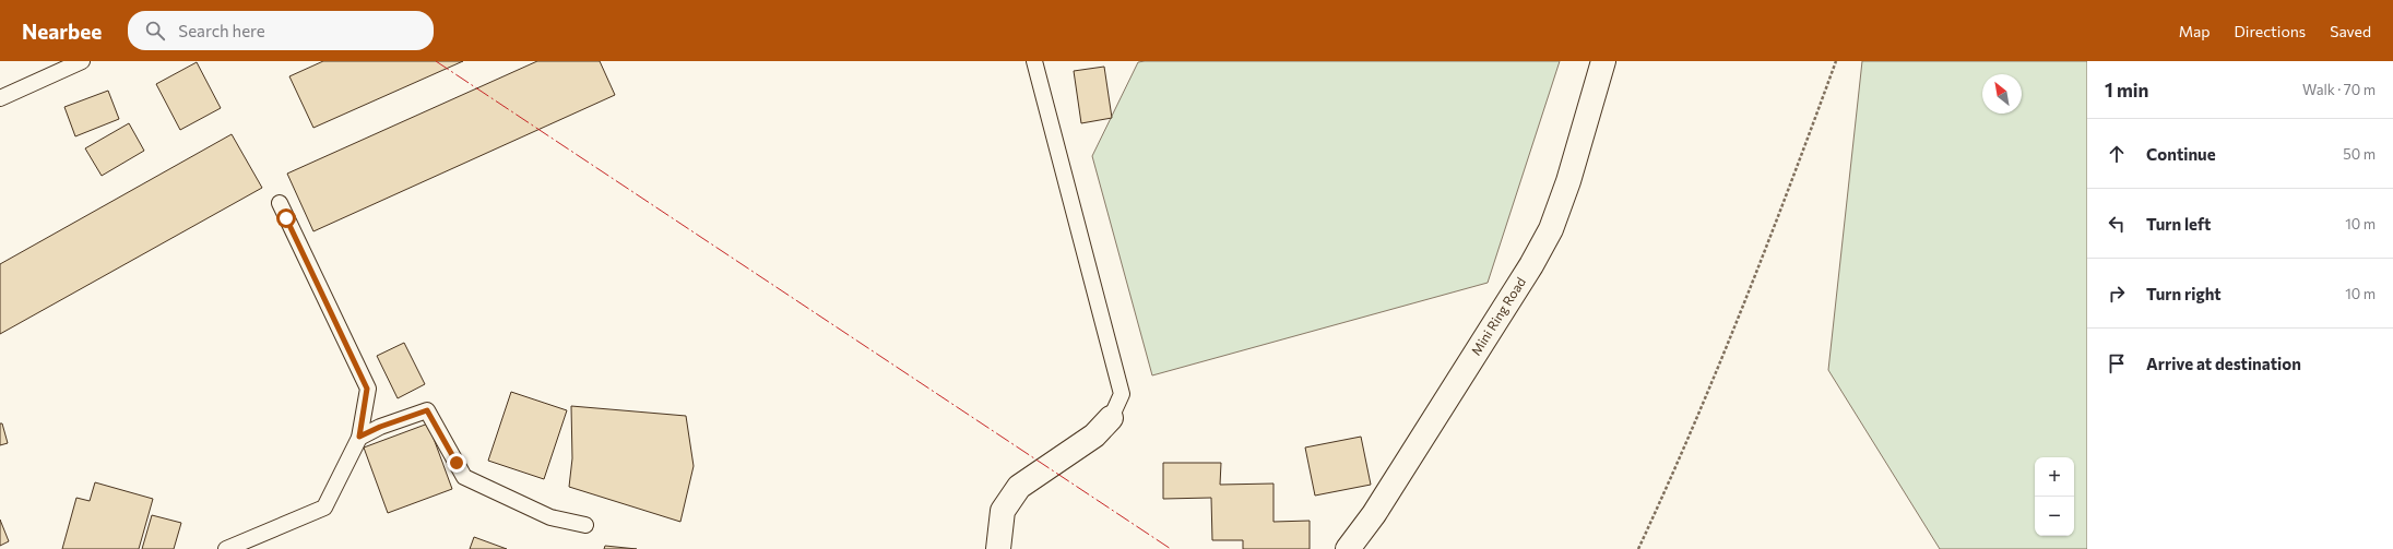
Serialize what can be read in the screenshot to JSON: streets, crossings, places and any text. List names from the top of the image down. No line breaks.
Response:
{"streets":{"main road":["Mini Ring Road"]},"north":"top left","page":{"header":"Nearbee","search":"Search here","nav":["Map","Directions","Saved"],"heading":["1 min","Walk · 70 m"],"list":[["Continue","50 m"],["Turn left","10 m"],["Turn right","10 m"],"Arrive at destination"],"map_buttons":["+","−"]}}
